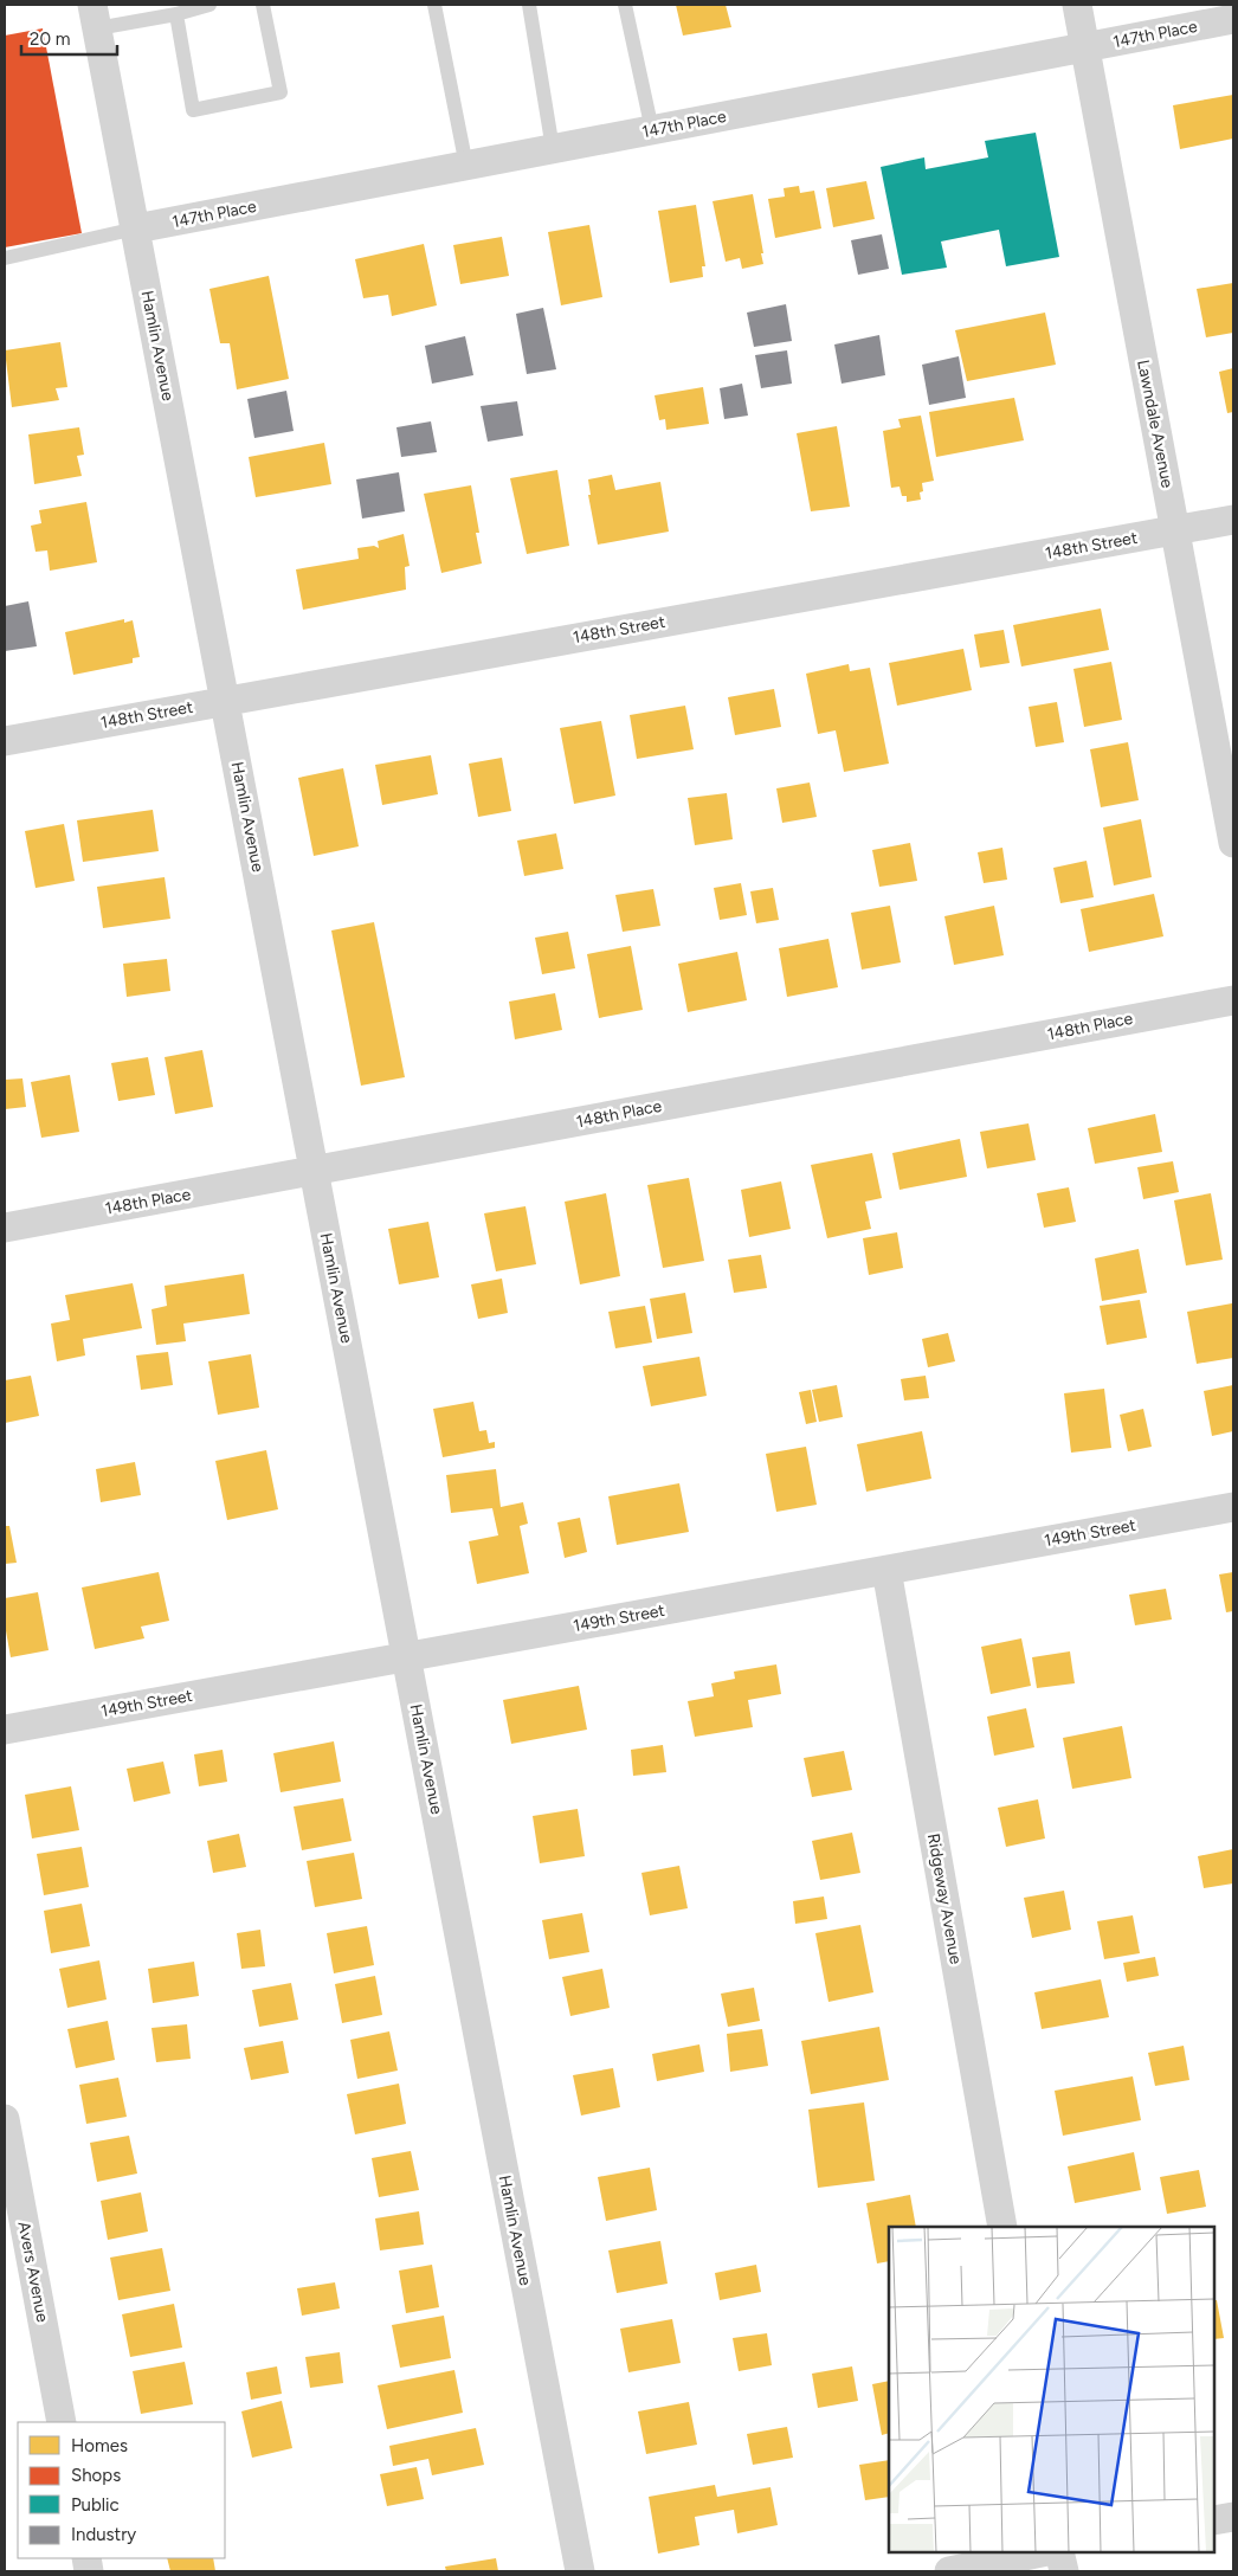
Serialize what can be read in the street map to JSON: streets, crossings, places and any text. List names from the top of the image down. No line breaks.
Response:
{"streets":{"street":["147th Place","Hamlin Avenue","Lawndale Avenue","148th Street","148th Place","149th Street","Ridgeway Avenue","Avers Avenue"]},"crossings":[["147th Place","Hamlin Avenue"],["147th Place","Lawndale Avenue"],["Hamlin Avenue","148th Street"],["Hamlin Avenue","148th Place"],["Hamlin Avenue","149th Street"],["Lawndale Avenue","148th Street"],["149th Street","Ridgeway Avenue"]],"legend":["Homes","Shops","Public","Industry"],"scale_bar":"20 m"}
